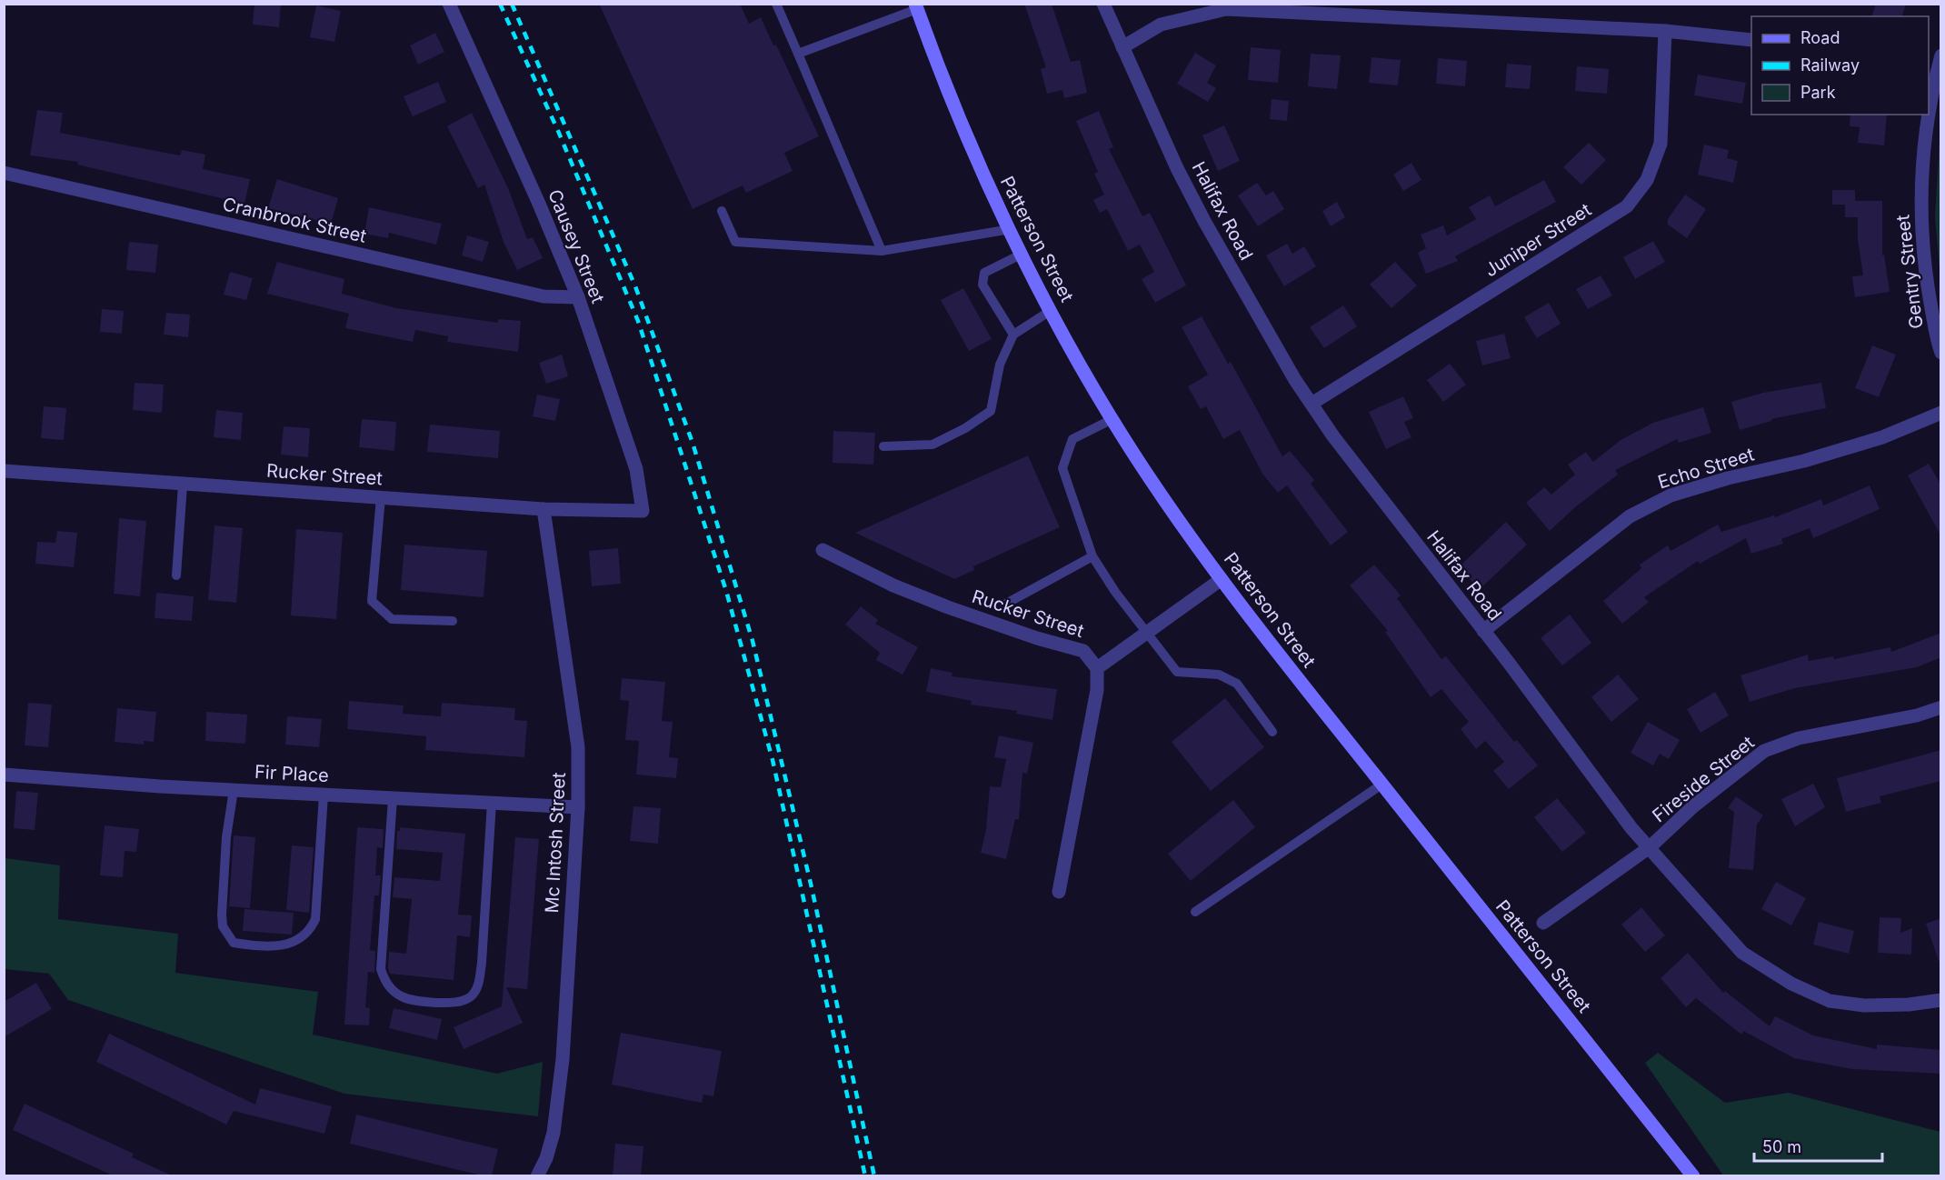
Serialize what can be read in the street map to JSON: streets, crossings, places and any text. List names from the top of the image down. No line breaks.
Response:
{"streets":{"main road":["Patterson Street"],"street":["Halifax Road","Cranbrook Street","Juniper Street","Causey Street","Gentry Street","Echo Street","Rucker Street","Fir Place","Fireside Street","Mc Intosh Street"]},"crossings":[["Halifax Road","Juniper Street"],["Halifax Road","Echo Street"],["Halifax Road","Fireside Street"],["Cranbrook Street","Causey Street"],["Causey Street","Rucker Street"],["Rucker Street","Mc Intosh Street"],["Fir Place","Mc Intosh Street"]],"legend":["Road","Railway","Park"],"scale_bar":"50 m"}
